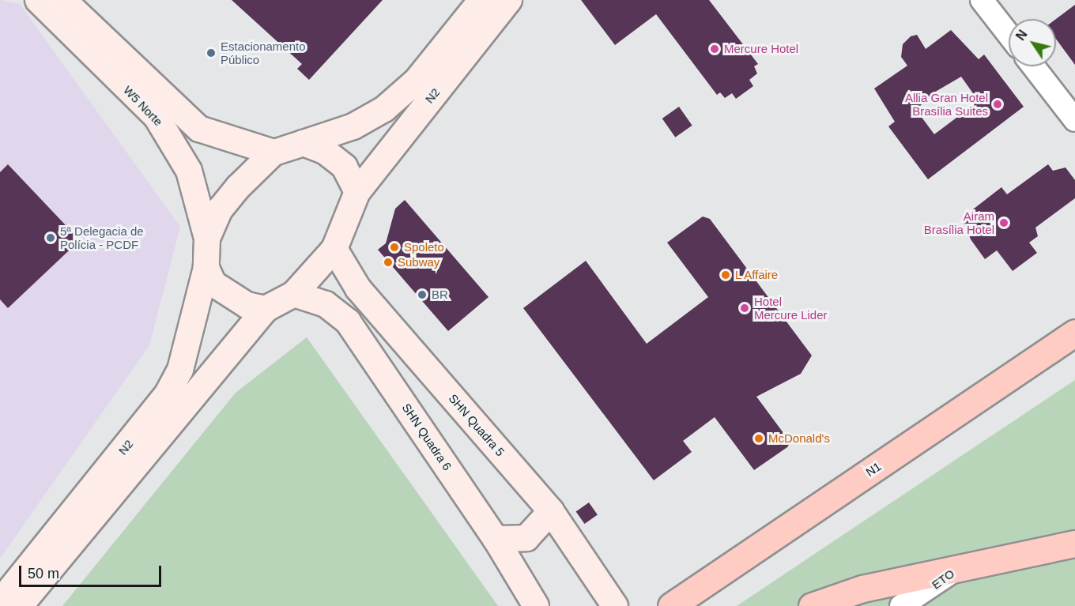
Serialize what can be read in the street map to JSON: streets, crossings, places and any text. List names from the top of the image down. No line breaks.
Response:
{"streets":{"highway":["N1"],"main road":["N2","W5 Norte","SHN Quadra 5","SHN Quadra 6"],"street":["ETO"]},"crossings":[["N2","W5 Norte"],["N2","SHN Quadra 5"],["N2","SHN Quadra 6"],["W5 Norte","SHN Quadra 5"],["W5 Norte","SHN Quadra 6"],["SHN Quadra 5","SHN Quadra 6"]],"places":["Mercure Hotel","Estacionamento Público","Allia Gran Hotel Brasília Suites","Airam Brasília Hotel","5ª Delegacia de Polícia - PCDF","Spoleto","Subway","L Affaire","BR","Hotel Mercure Lider","McDonald's"],"scale_bar":"50 m","north":"top left"}
